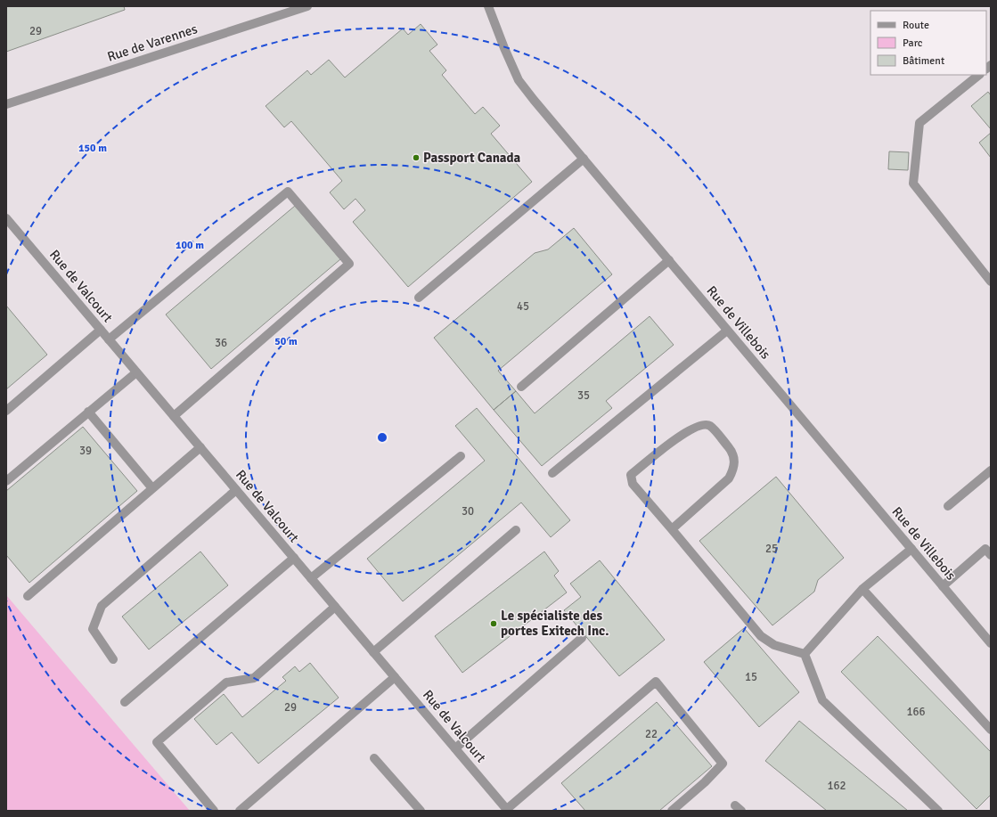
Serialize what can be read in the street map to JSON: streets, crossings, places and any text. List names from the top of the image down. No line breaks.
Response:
{"streets":{"street":["Rue de Varennes","Rue de Valcourt","Rue de Villebois"]},"places":["Passport Canada","Le spécialiste des portes Exitech Inc."],"house_numbers":["29","45","36","35","39","30","25","15","29","166","22","162"],"legend":["Route","Parc","Bâtiment"],"rings":["150 m","100 m","50 m"]}
